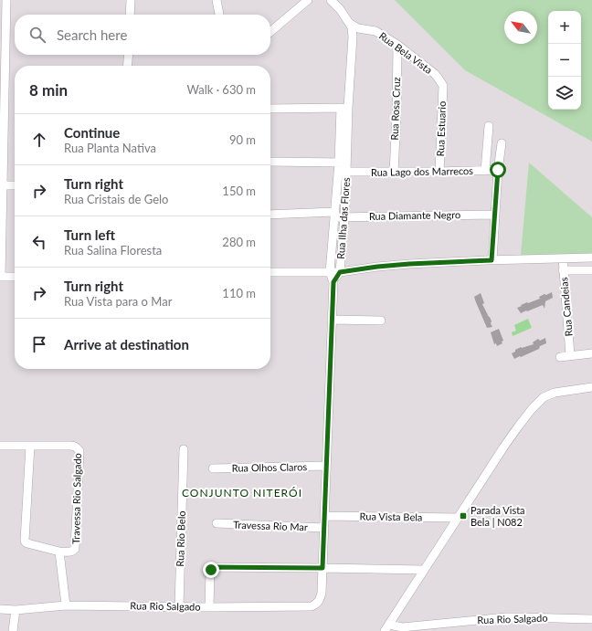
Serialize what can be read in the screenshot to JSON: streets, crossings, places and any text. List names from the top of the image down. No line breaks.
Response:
{"streets":{"street":["Rua Bela Vista","Rua Rosa Cruz","Rua Estuario","Rua Lago dos Marrecos","Rua Diamante Negro","Rua Ilha das Flores","Rua Candeias","Rua Olhos Claros","Travessa Rio Salgado","Rua Vista Bela","Travessa Rio Mar","Rua Rio Belo","Rua Rio Salgado"]},"crossings":[["Rua Bela Vista","Rua Rosa Cruz"],["Rua Bela Vista","Rua Estuario"],["Rua Bela Vista","Rua Ilha das Flores"],["Rua Rosa Cruz","Rua Lago dos Marrecos"],["Rua Estuario","Rua Lago dos Marrecos"],["Rua Lago dos Marrecos","Rua Ilha das Flores"],["Rua Diamante Negro","Rua Ilha das Flores"],["Travessa Rio Salgado","Rua Rio Salgado"],["Rua Rio Belo","Rua Rio Salgado"]],"districts":["CONJUNTO NITERÓI"],"places":{"transit":["Parada Vista Bela | N082"]},"north":"top left","page":{"map_buttons":["+","−"],"search":"Search here","heading":["8 min","Walk · 630 m"],"list":[["Continue","Rua Planta Nativa","90 m"],["Turn right","Rua Cristais de Gelo","150 m"],["Turn left","Rua Salina Floresta","280 m"],["Turn right","Rua Vista para o Mar","110 m"],"Arrive at destination"]}}
